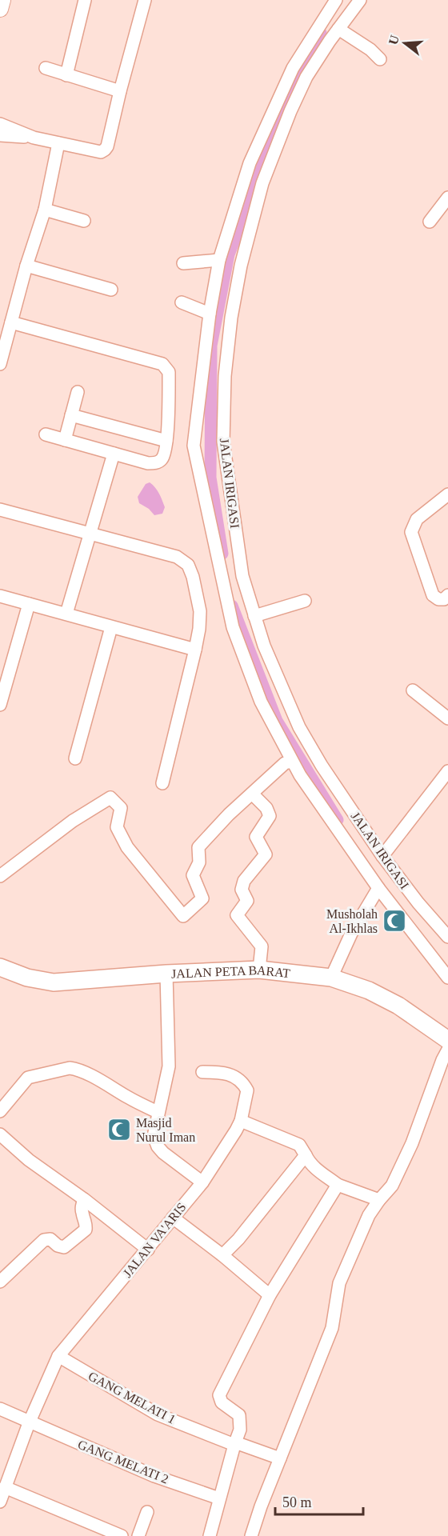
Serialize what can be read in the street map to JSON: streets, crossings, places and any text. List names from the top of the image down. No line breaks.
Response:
{"streets":{"main road":["JALAN PETA BARAT"],"street":["JALAN IRIGASI","JALAN VA'ARIS","GANG MELATI 1","GANG MELATI 2"]},"crossings":[["JALAN VA'ARIS","GANG MELATI 1"],["JALAN VA'ARIS","GANG MELATI 2"]],"places":{"mosque":["Musholah Al-Ikhlas","Masjid Nurul Iman"]},"scale_bar":"50 m","north":"left"}
